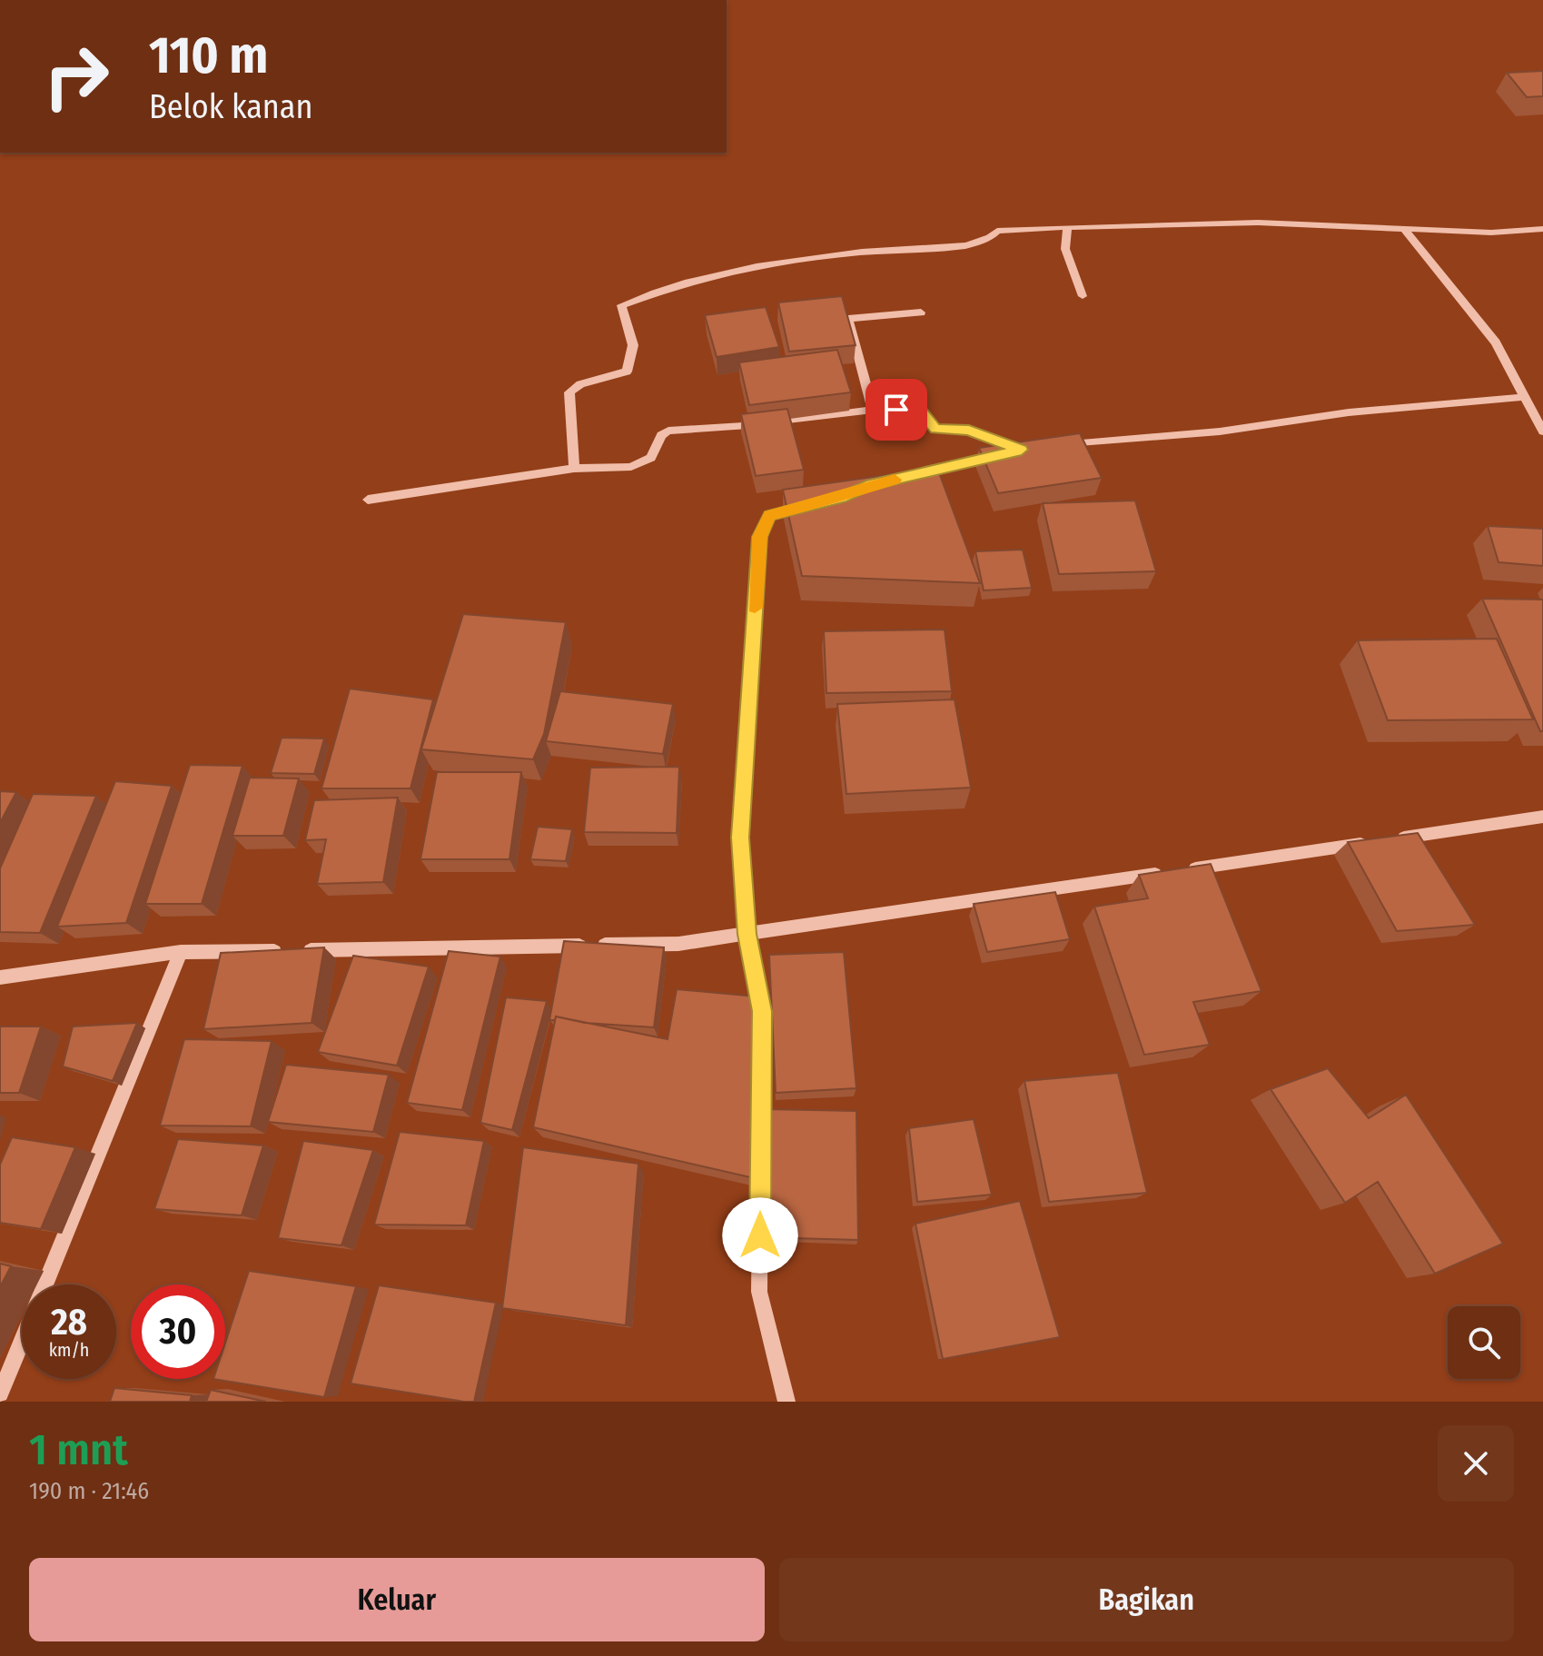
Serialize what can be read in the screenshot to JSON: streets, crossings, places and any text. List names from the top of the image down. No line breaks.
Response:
{"page":{"turn":["110 m","Belok kanan"],"speed":"28 km/h","limit":"30","heading":["1 mnt","190 m · 21:46"],"buttons":["Keluar","Bagikan"]}}
